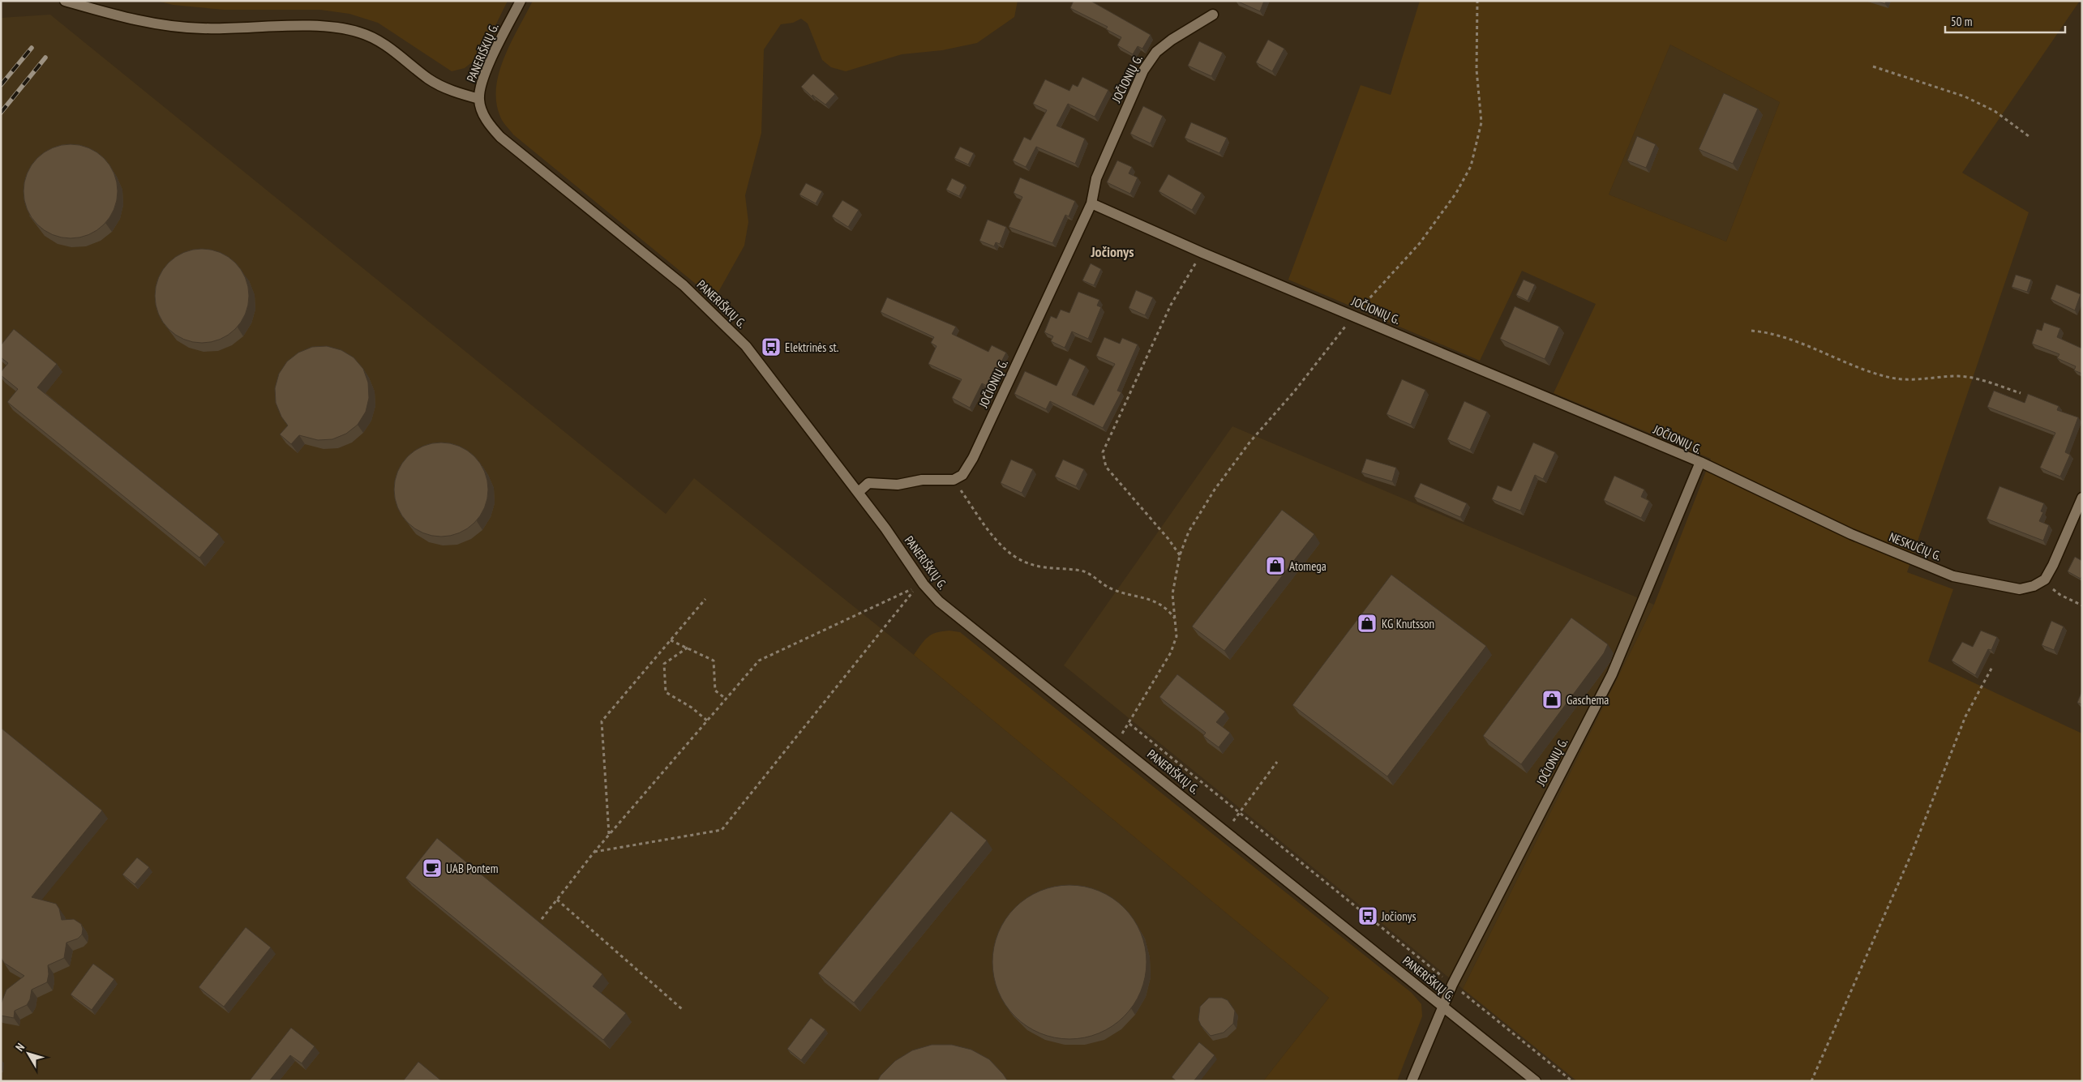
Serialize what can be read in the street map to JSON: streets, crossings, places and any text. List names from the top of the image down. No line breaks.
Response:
{"streets":{"street":["PANERIŠKIŲ G.","JOČIONIŲ G.","NESKUČIŲ G."]},"crossings":[["PANERIŠKIŲ G.","JOČIONIŲ G."],["JOČIONIŲ G.","NESKUČIŲ G."]],"districts":["Jočionys"],"places":{"bus stop":["Elektrinės st.","Jočionys"],"shop":["Atomega","KG Knutsson","Gaschema"],"cafe":["UAB Pontem"]},"scale_bar":"50 m","north":"top left"}
